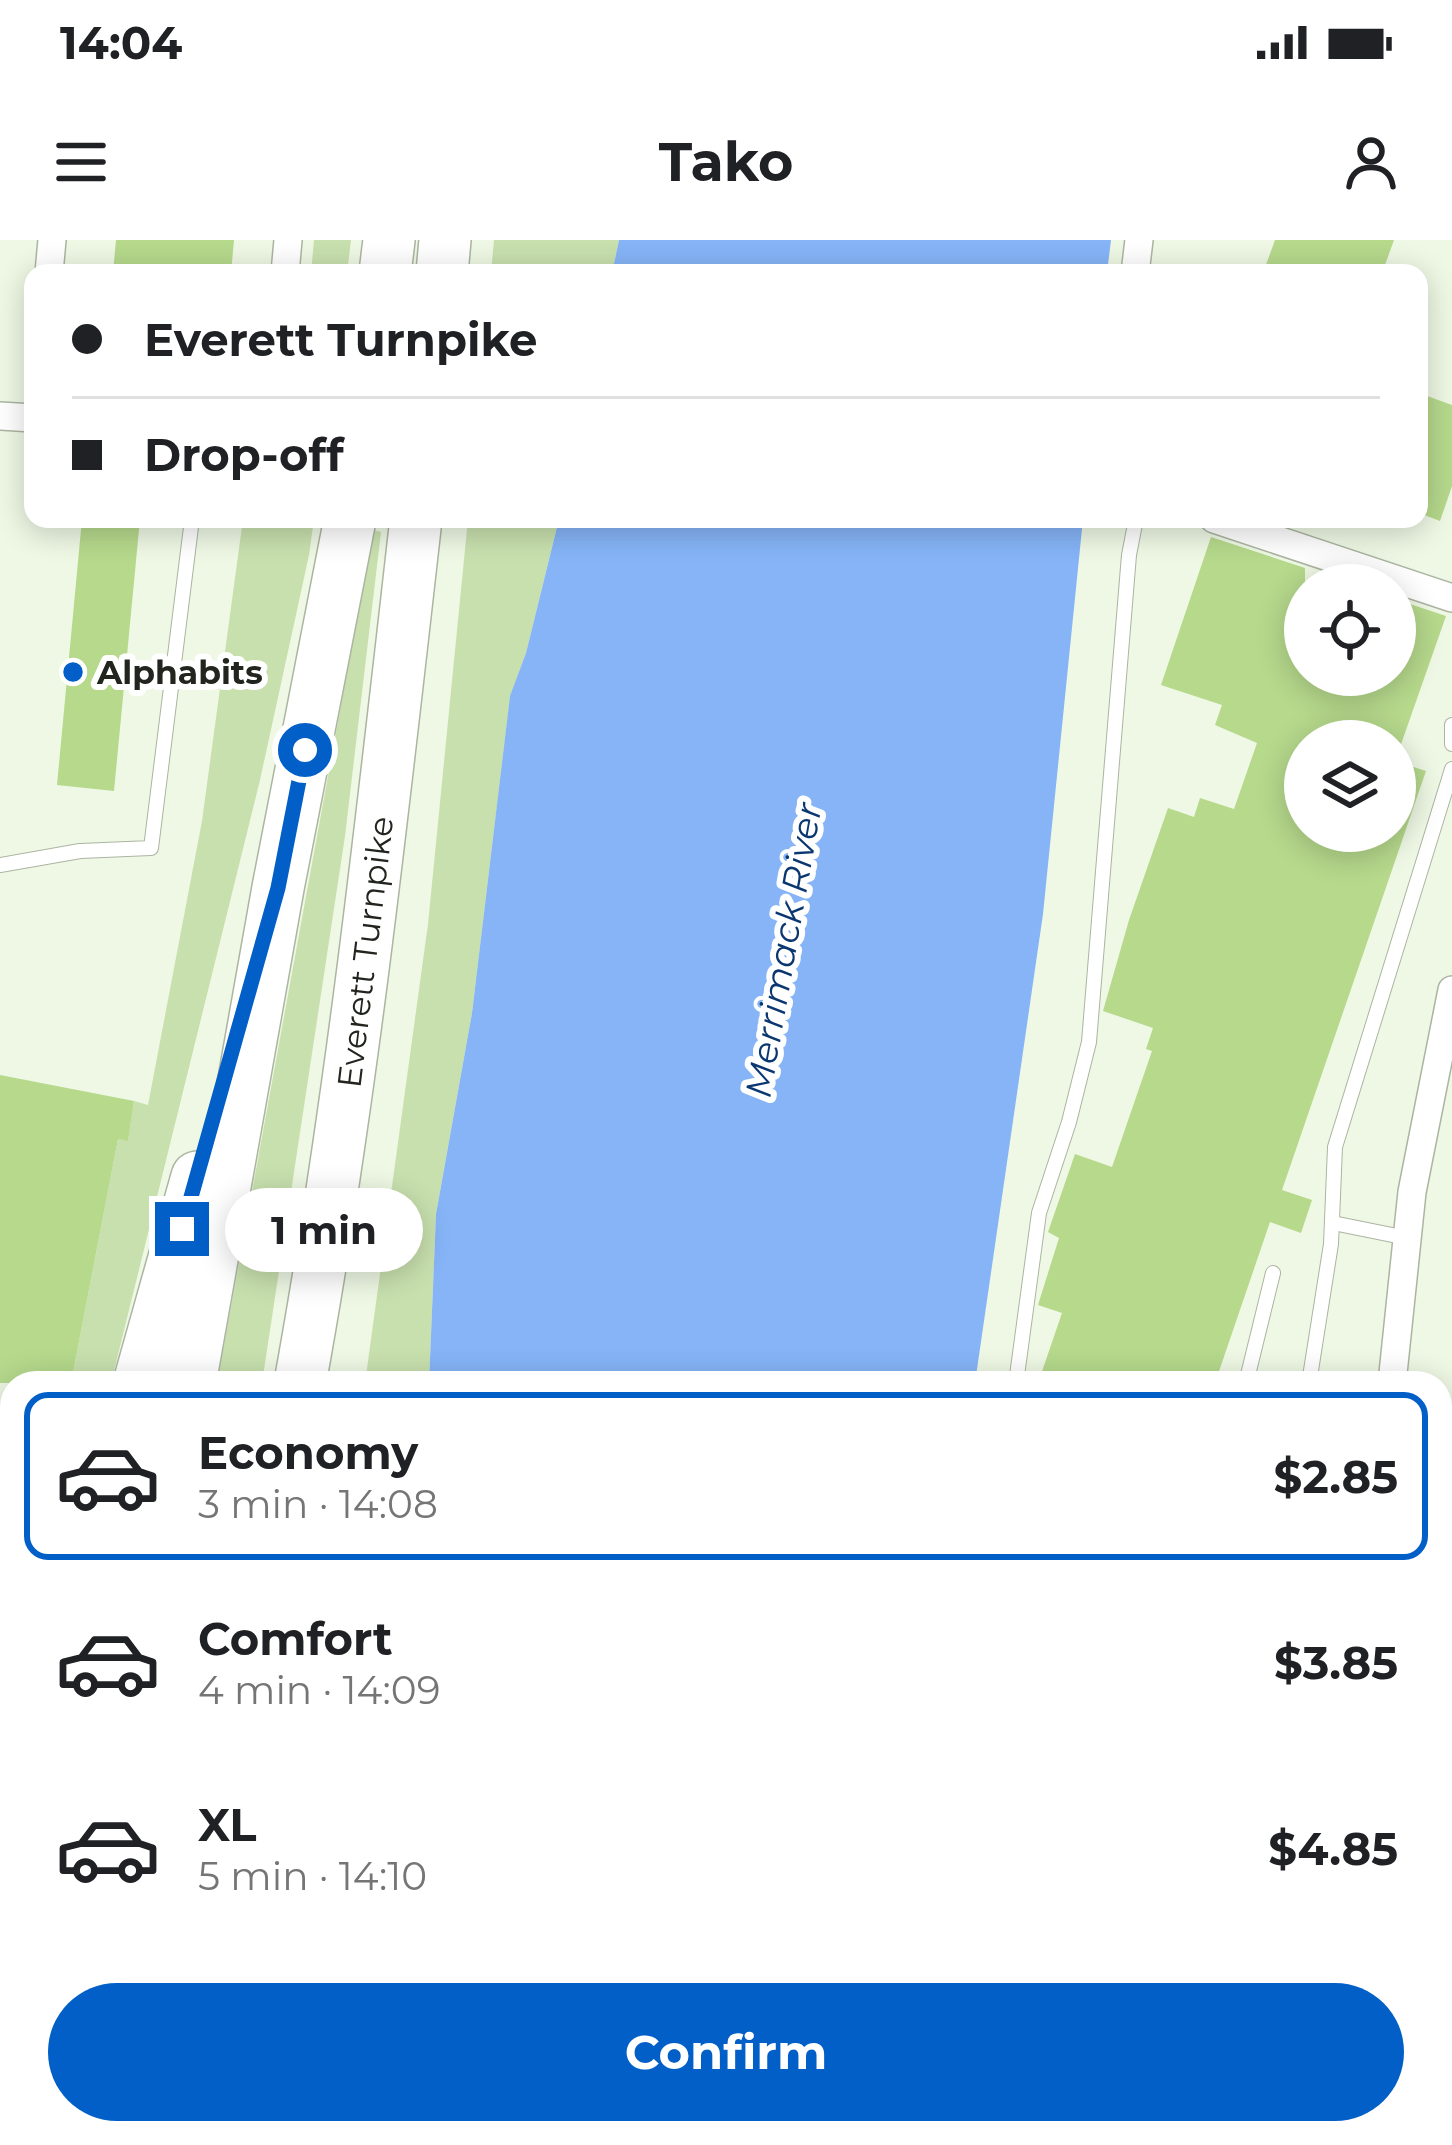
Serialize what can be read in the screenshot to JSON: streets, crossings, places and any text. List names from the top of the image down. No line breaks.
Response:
{"streets":{"highway":["Everett Turnpike"]},"water":["Merrimack River"],"places":["Alphabits"],"page":{"status":"14:04","header":"Tako","banner":["Everett Turnpike","Drop-off"],"bubble":"1 min","list":[{"name":"Economy","note":"3 min · 14:08","value":"$2.85"},{"name":"Comfort","note":"4 min · 14:09","value":"$3.85"},{"name":"XL","note":"5 min · 14:10","value":"$4.85"}],"buttons":"Confirm"}}
